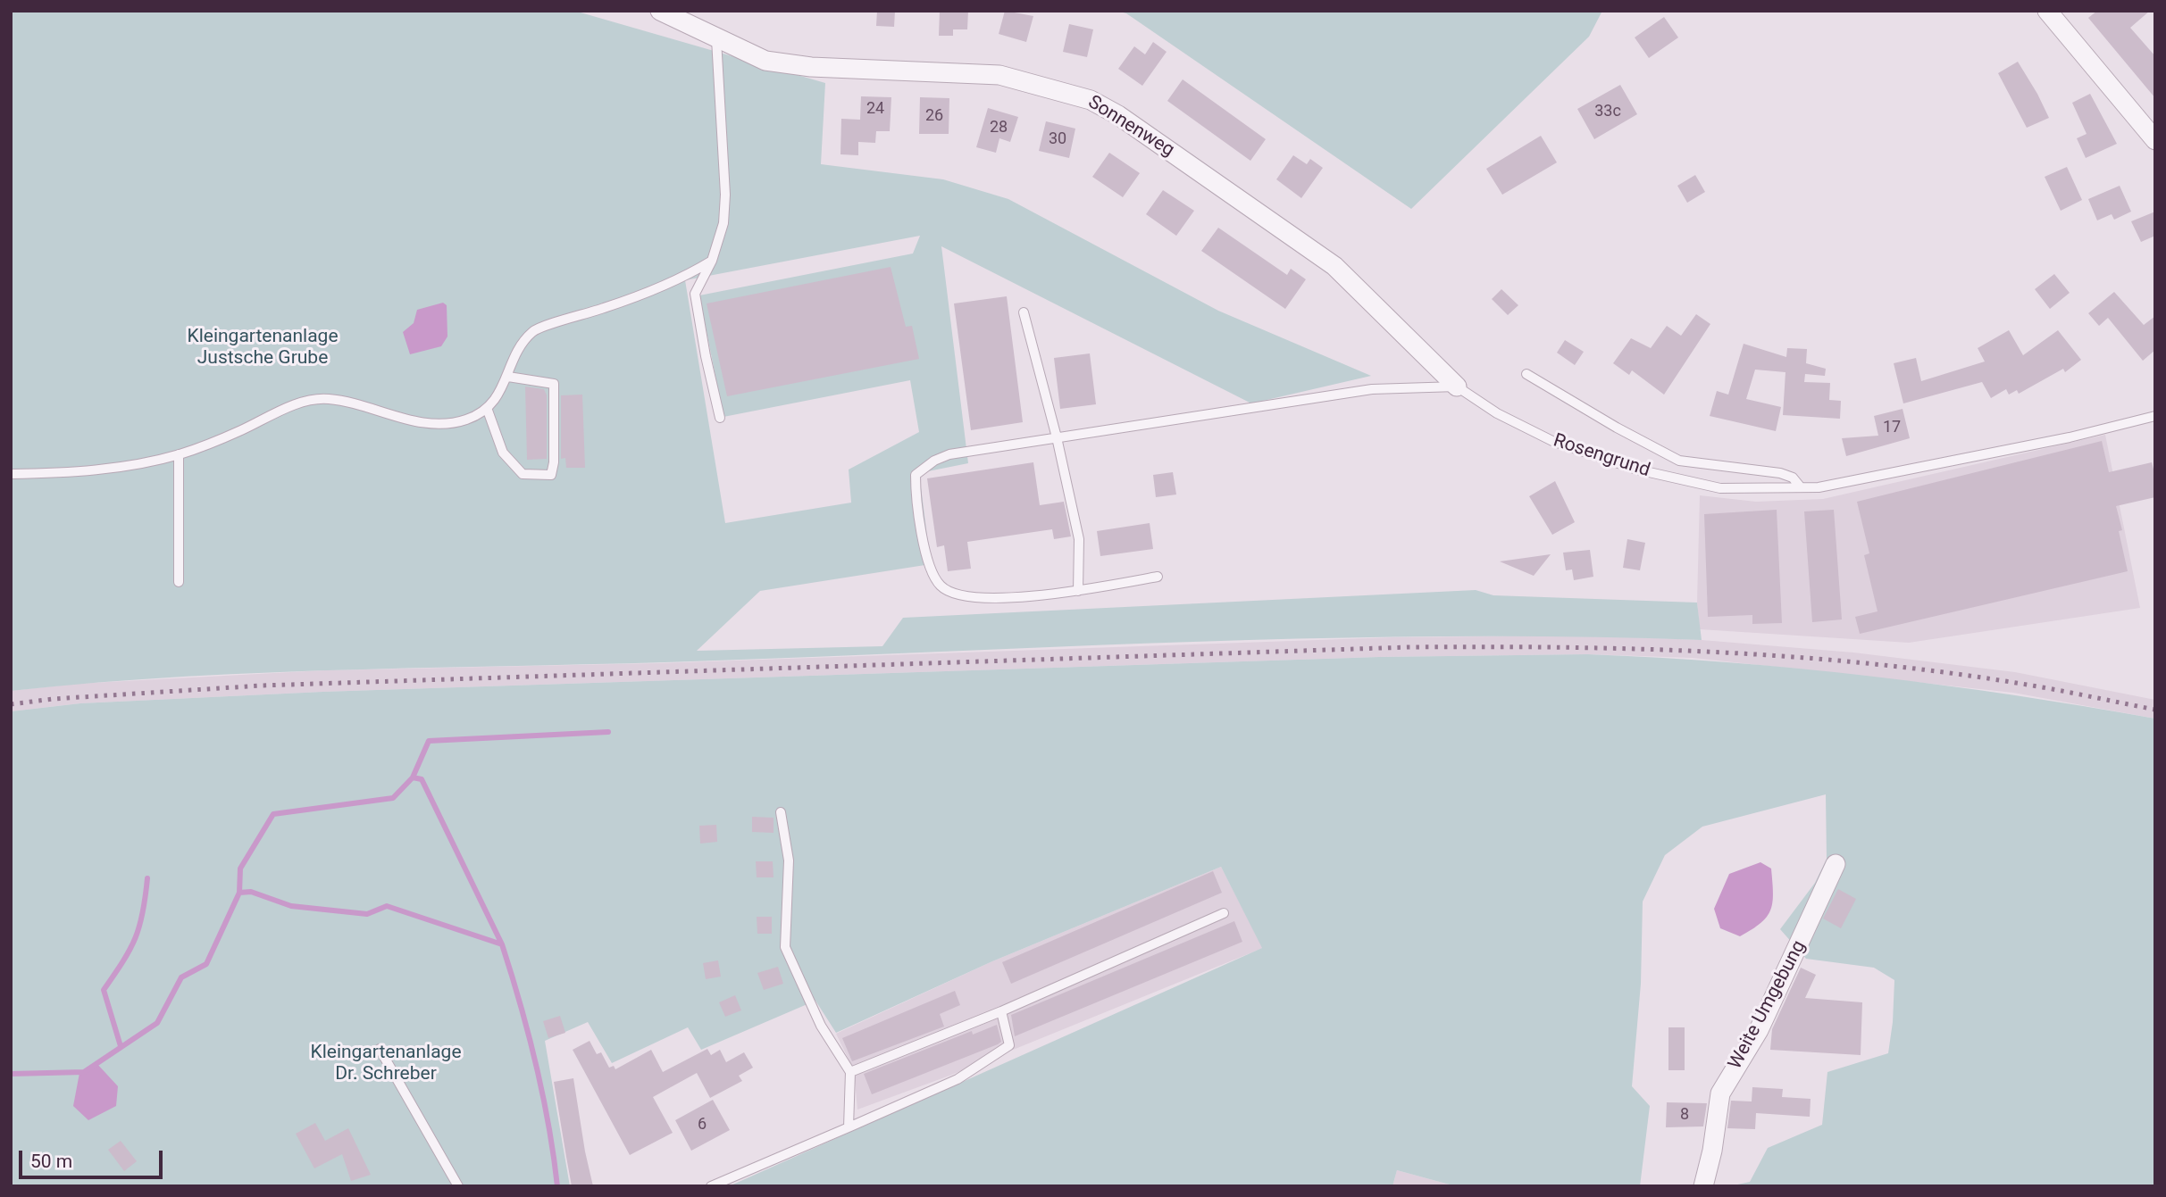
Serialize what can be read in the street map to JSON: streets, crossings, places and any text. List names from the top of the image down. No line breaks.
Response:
{"streets":{"street":["Sonnenweg","Weite Umgebung"],"lane":["Rosengrund"]},"crossings":[["Sonnenweg","Rosengrund"]],"parks":["Kleingartenanlage Justsche Grube","Kleingartenanlage Dr. Schreber"],"house_numbers":["24","33c","26","28","30","17","8","6"],"scale_bar":"50 m"}
